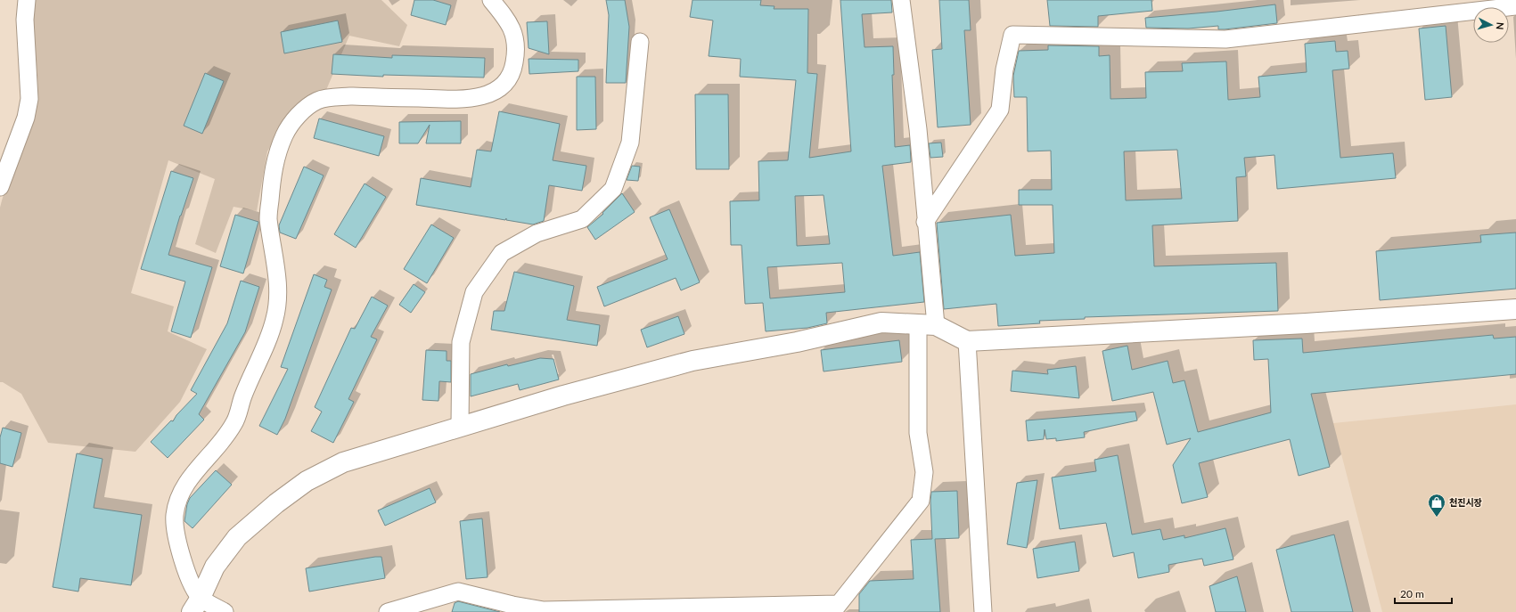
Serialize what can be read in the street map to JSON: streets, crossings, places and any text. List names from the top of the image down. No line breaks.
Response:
{"places":{"shop":["천진시장"]},"scale_bar":"20 m","north":"right"}
